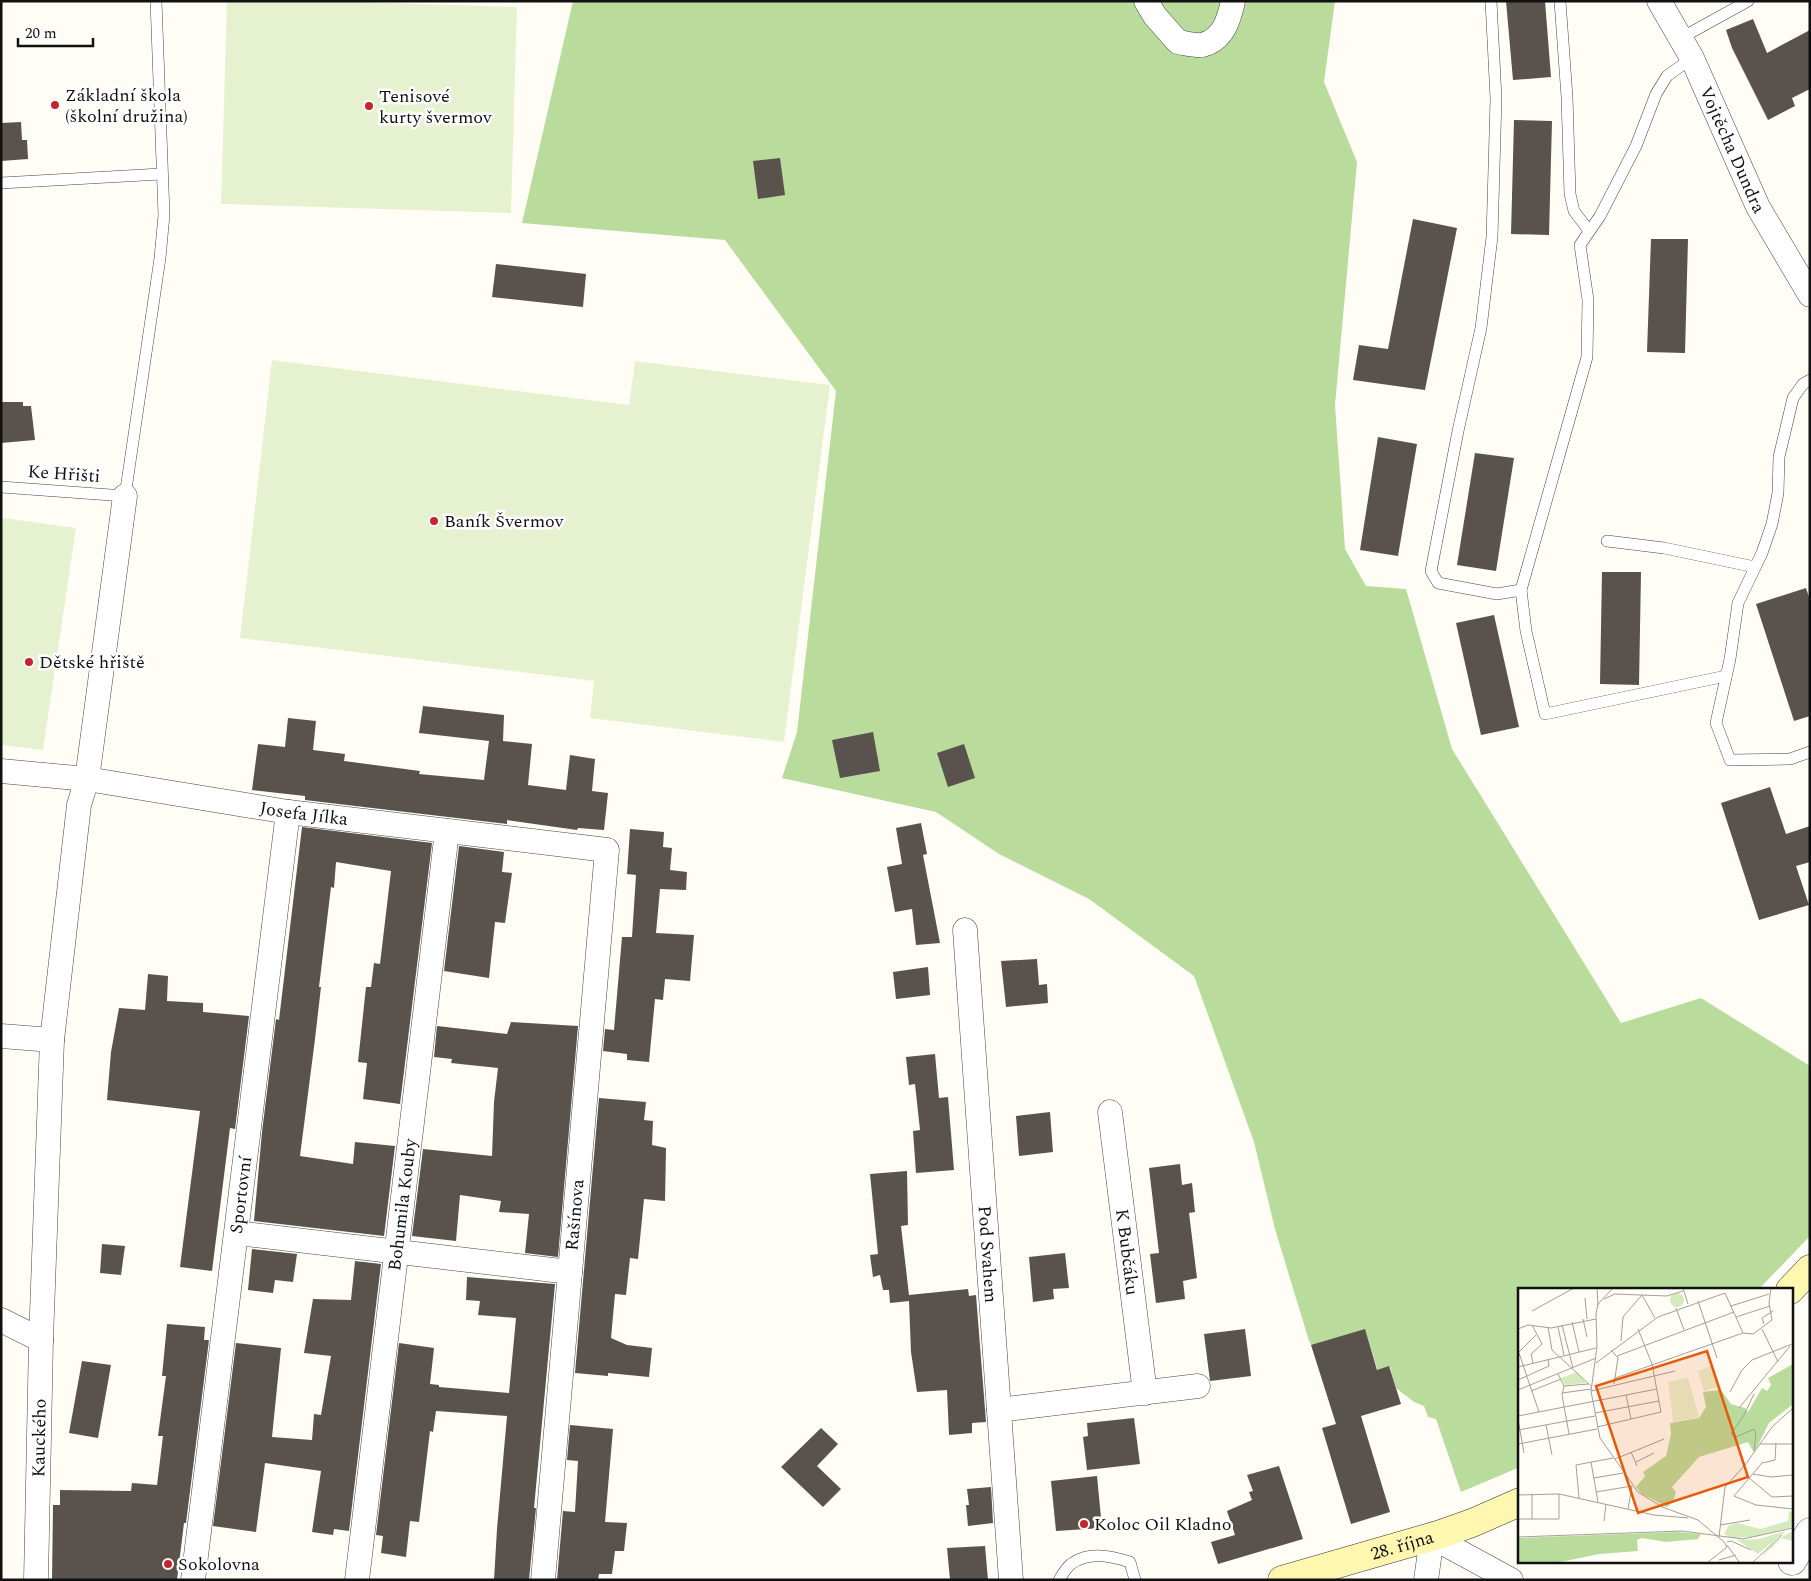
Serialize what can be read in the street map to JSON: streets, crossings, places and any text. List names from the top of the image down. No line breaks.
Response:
{"streets":{"main road":["28. října"],"street":["Vojtěcha Dundra","Josefa Jílka","Sportovní","Bohumila Kouby","Rašínova","K Bubčáku","Pod Svahem","Kauckého"],"lane":["Ke Hřišti"]},"crossings":[["Ke Hřišti","Kauckého"],["Josefa Jílka","Sportovní"],["Josefa Jílka","Bohumila Kouby"],["Josefa Jílka","Rašínova"],["Josefa Jílka","Kauckého"]],"places":["Základní škola (školní družina)","Tenisové kurty švermov","Baník Švermov","Dětské hřiště","Koloc Oil Kladno","Sokolovna"],"scale_bar":"20 m"}
